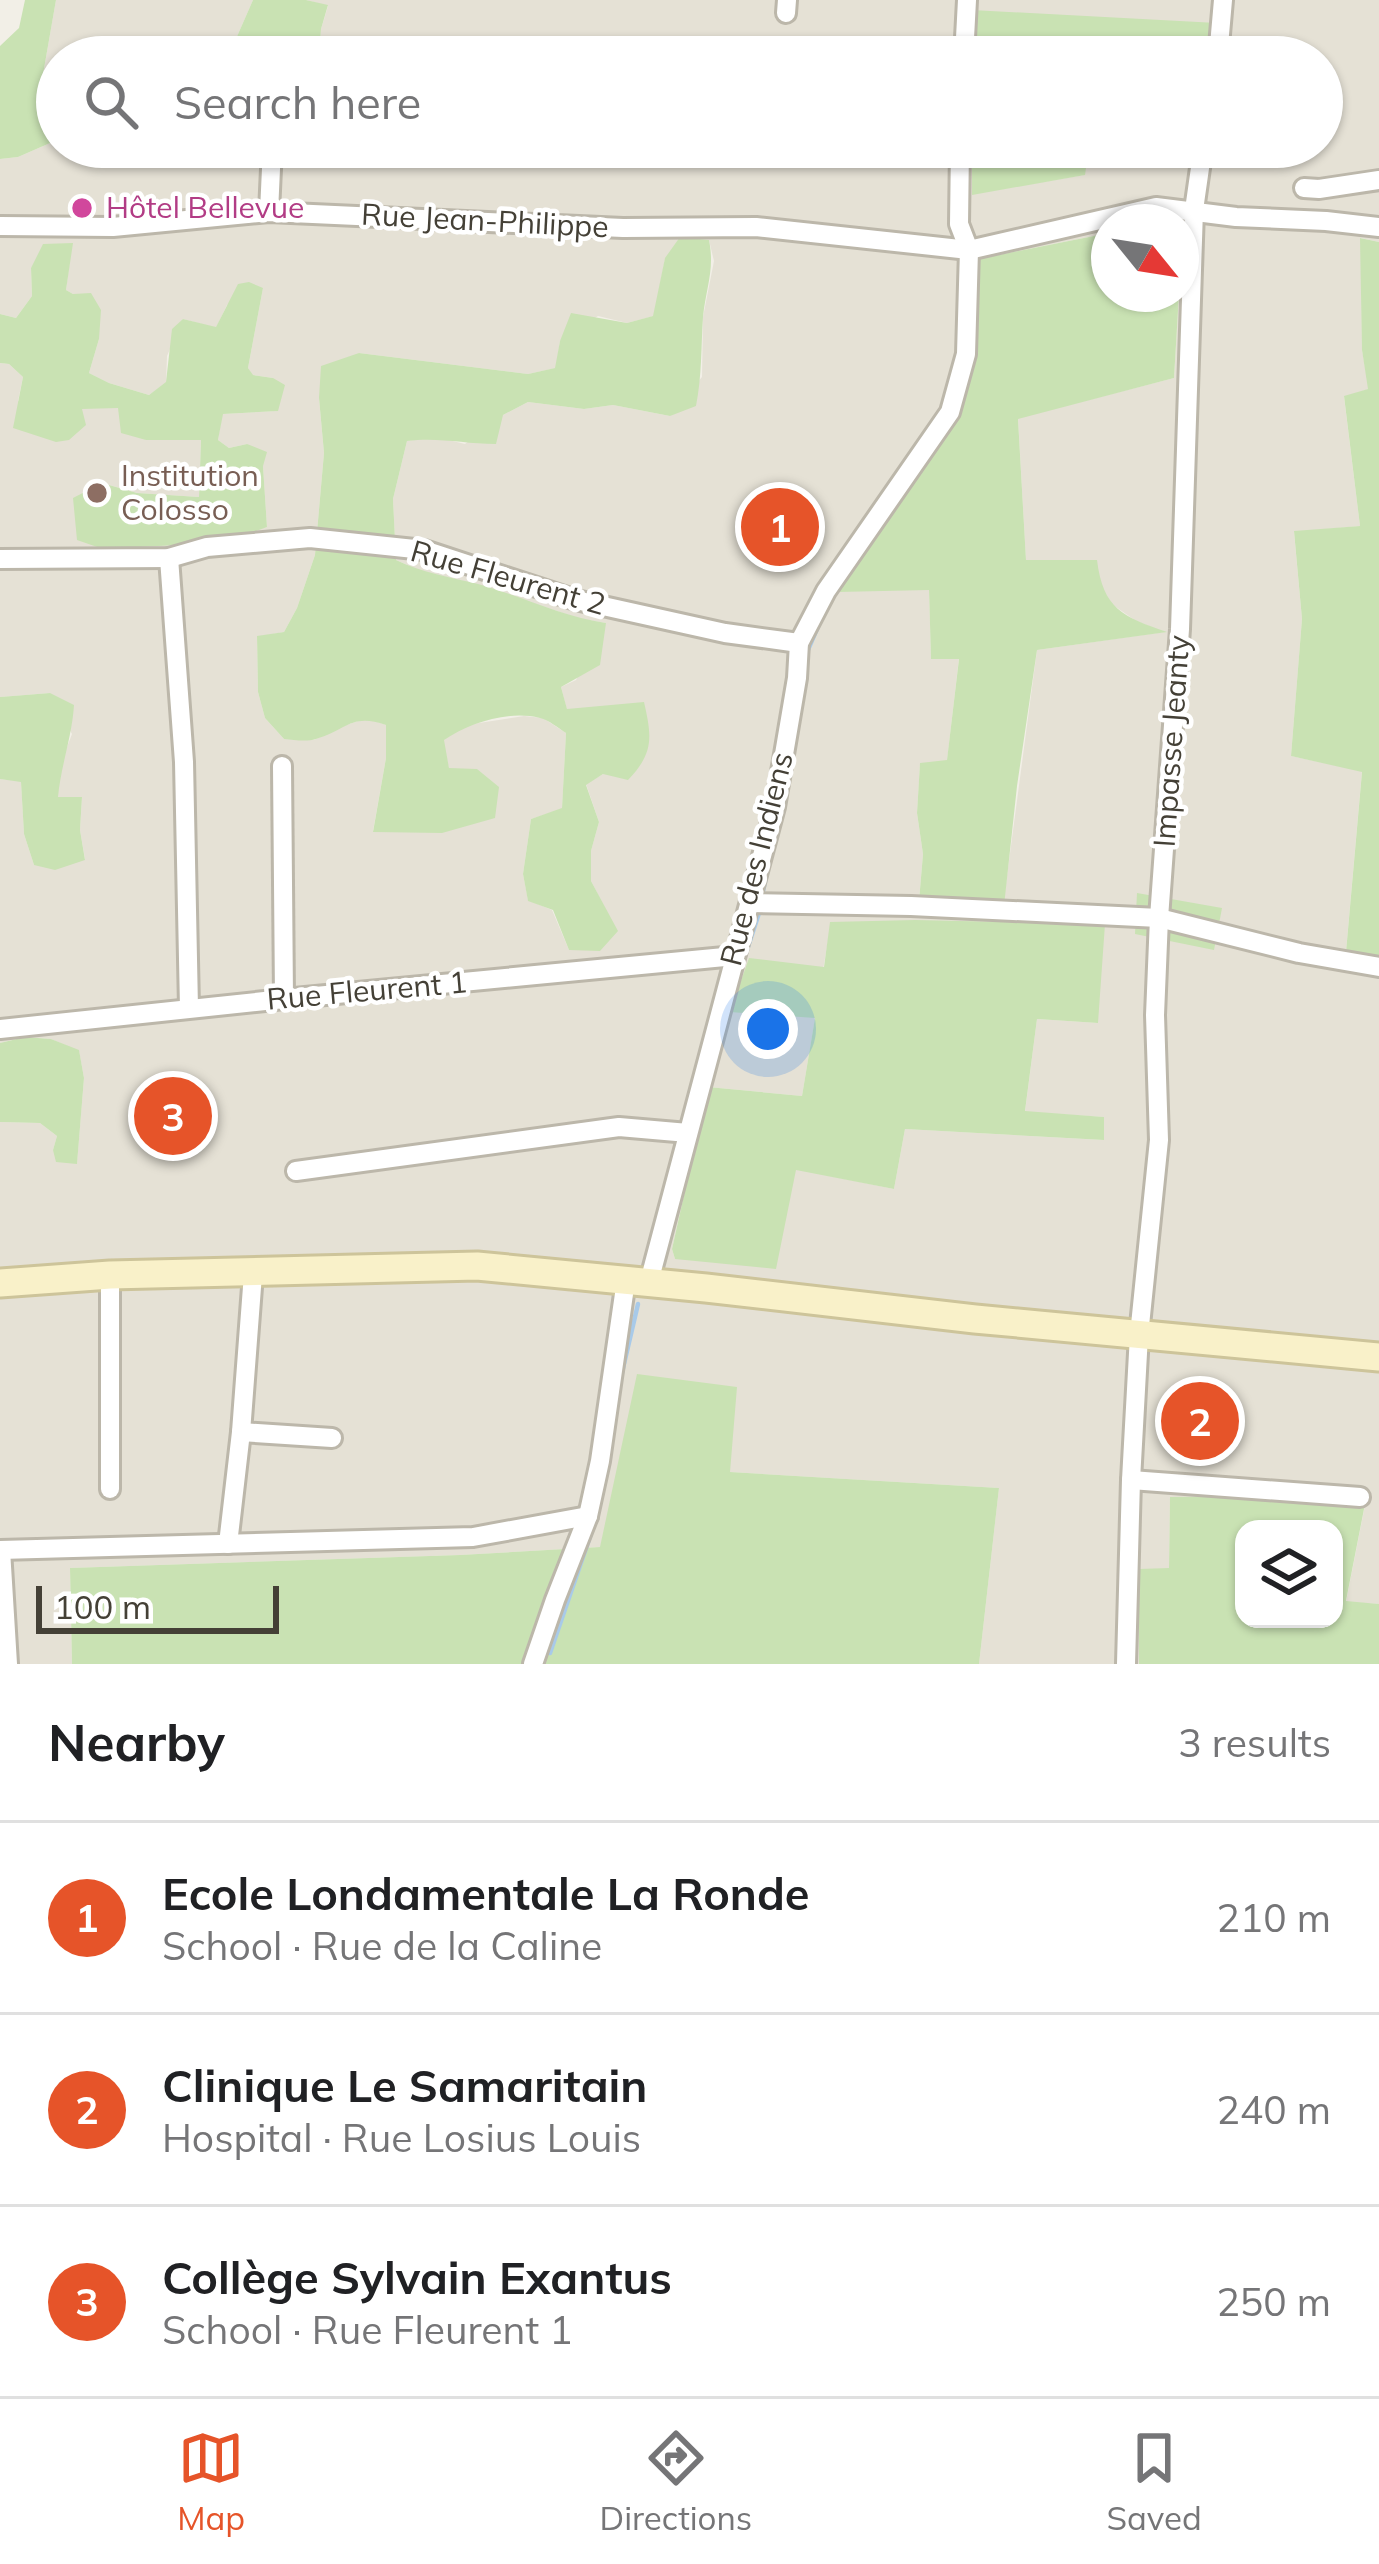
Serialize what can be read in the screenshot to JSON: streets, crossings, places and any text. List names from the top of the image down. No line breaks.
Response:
{"streets":{"street":["Rue Jean-Philippe","Rue Fleurent 2","Impasse Jeanty","Rue des Indiens","Rue Fleurent 1"]},"crossings":[["Rue Fleurent 2","Rue des Indiens"],["Rue des Indiens","Rue Fleurent 1"]],"places":["Hôtel Bellevue","Institution Colosso"],"scale_bar":"100 m","north":"bottom right","page":{"search":"Search here","pins":["1","3","2"],"scale":"100 m","heading":["Nearby","3 results"],"list":[{"mark":"1","name":"Ecole Londamentale La Ronde","note":"School · Rue de la Caline","value":"210 m"},{"mark":"2","name":"Clinique Le Samaritain","note":"Hospital · Rue Losius Louis","value":"240 m"},{"mark":"3","name":"Collège Sylvain Exantus","note":"School · Rue Fleurent 1","value":"250 m"}],"nav":["Map","Directions","Saved"]}}
